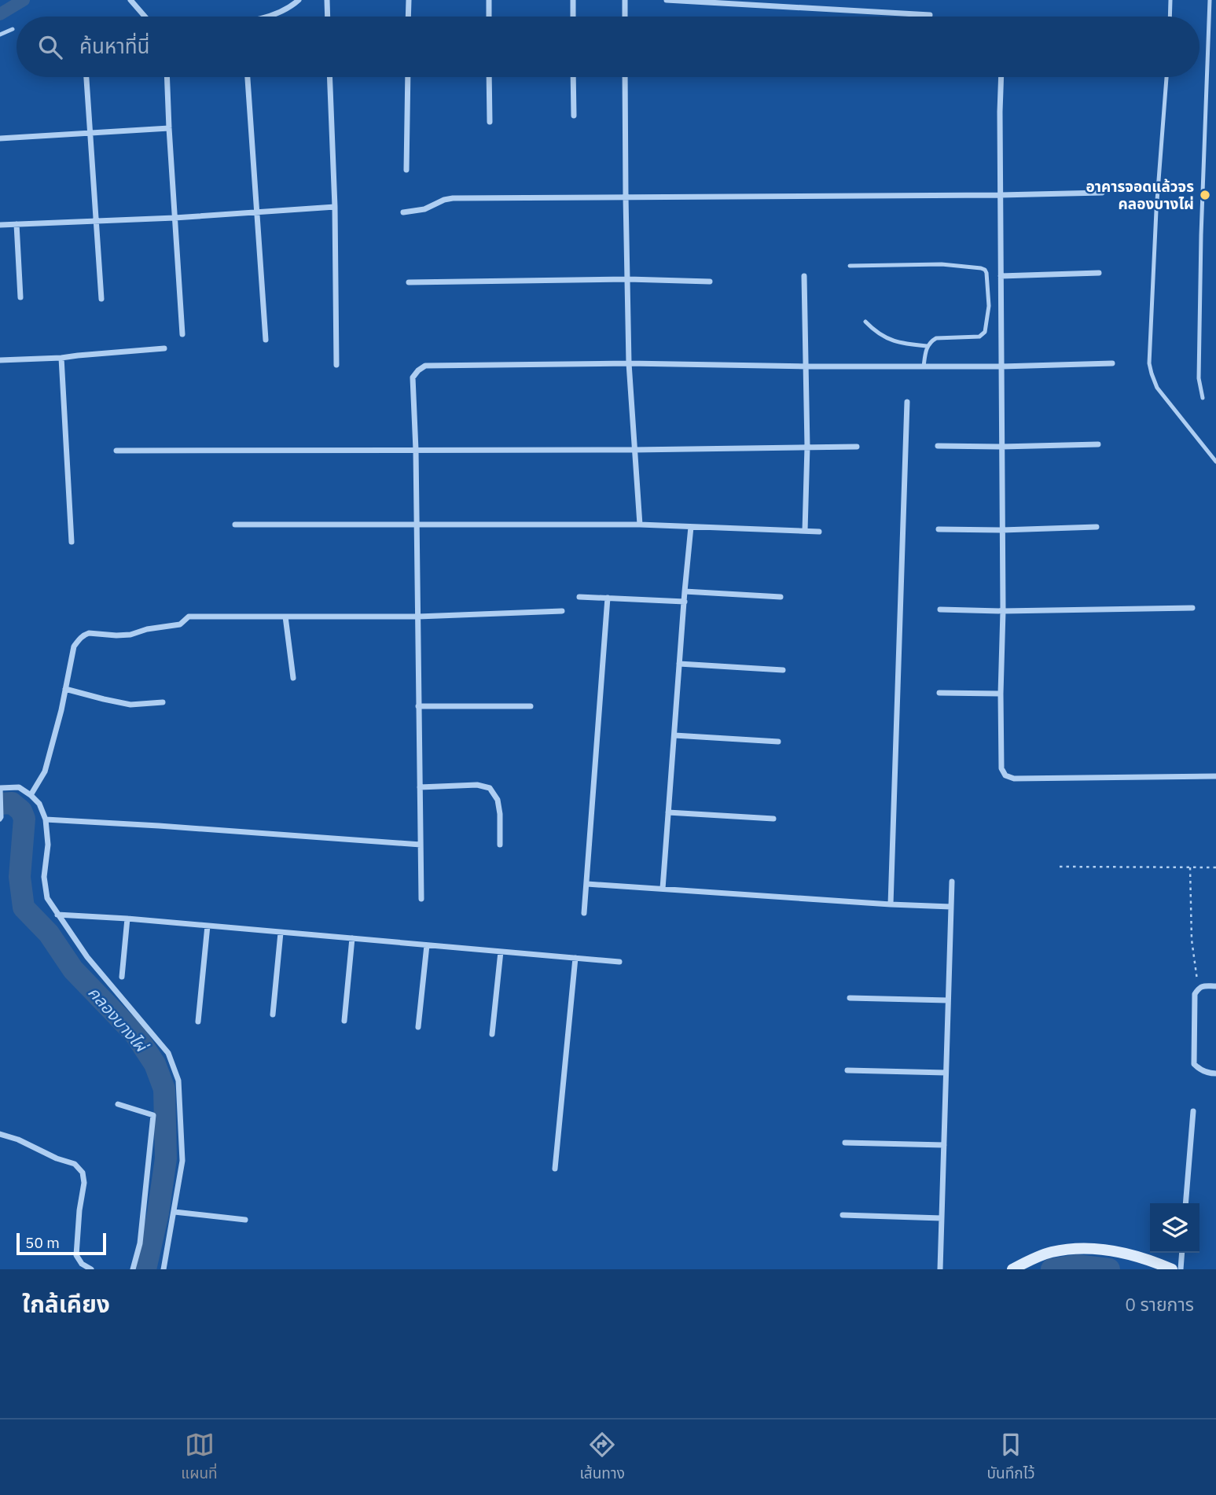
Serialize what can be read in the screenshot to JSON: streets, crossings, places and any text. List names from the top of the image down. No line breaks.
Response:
{"water":["คลองบางไผ่"],"places":["อาคารจอดแล้วจร คลองบางไผ่"],"scale_bar":"50 m","page":{"search":"ค้นหาที่นี่","scale":"50 m","heading":["ใกล้เคียง","0 รายการ"],"nav":["แผนที่","เส้นทาง","บันทึกไว้"]}}
